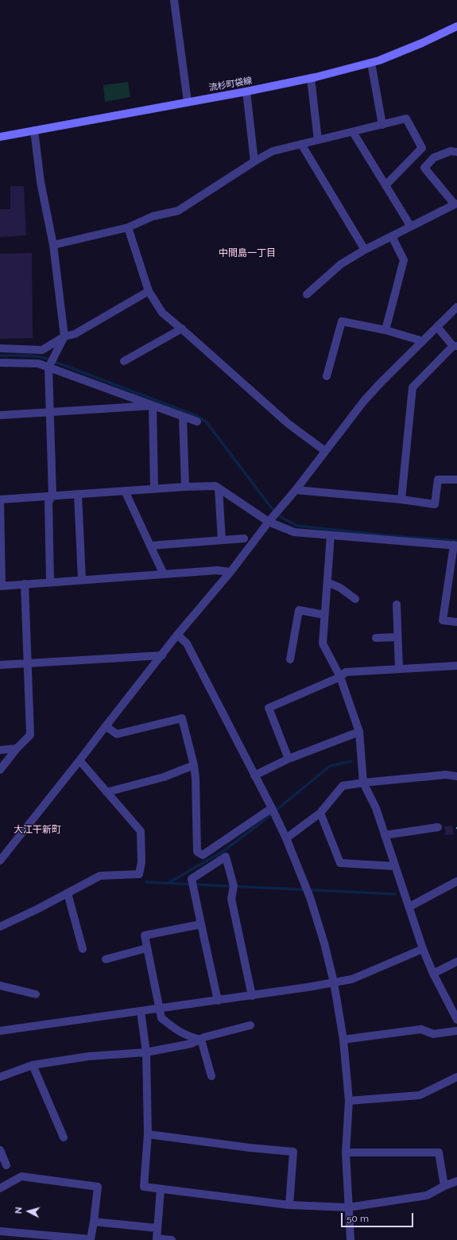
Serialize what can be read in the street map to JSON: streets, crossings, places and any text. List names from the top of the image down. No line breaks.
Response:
{"streets":{"main road":["流杉町袋線"]},"districts":["中間島一丁目","大江干新町"],"scale_bar":"50 m","north":"left"}
